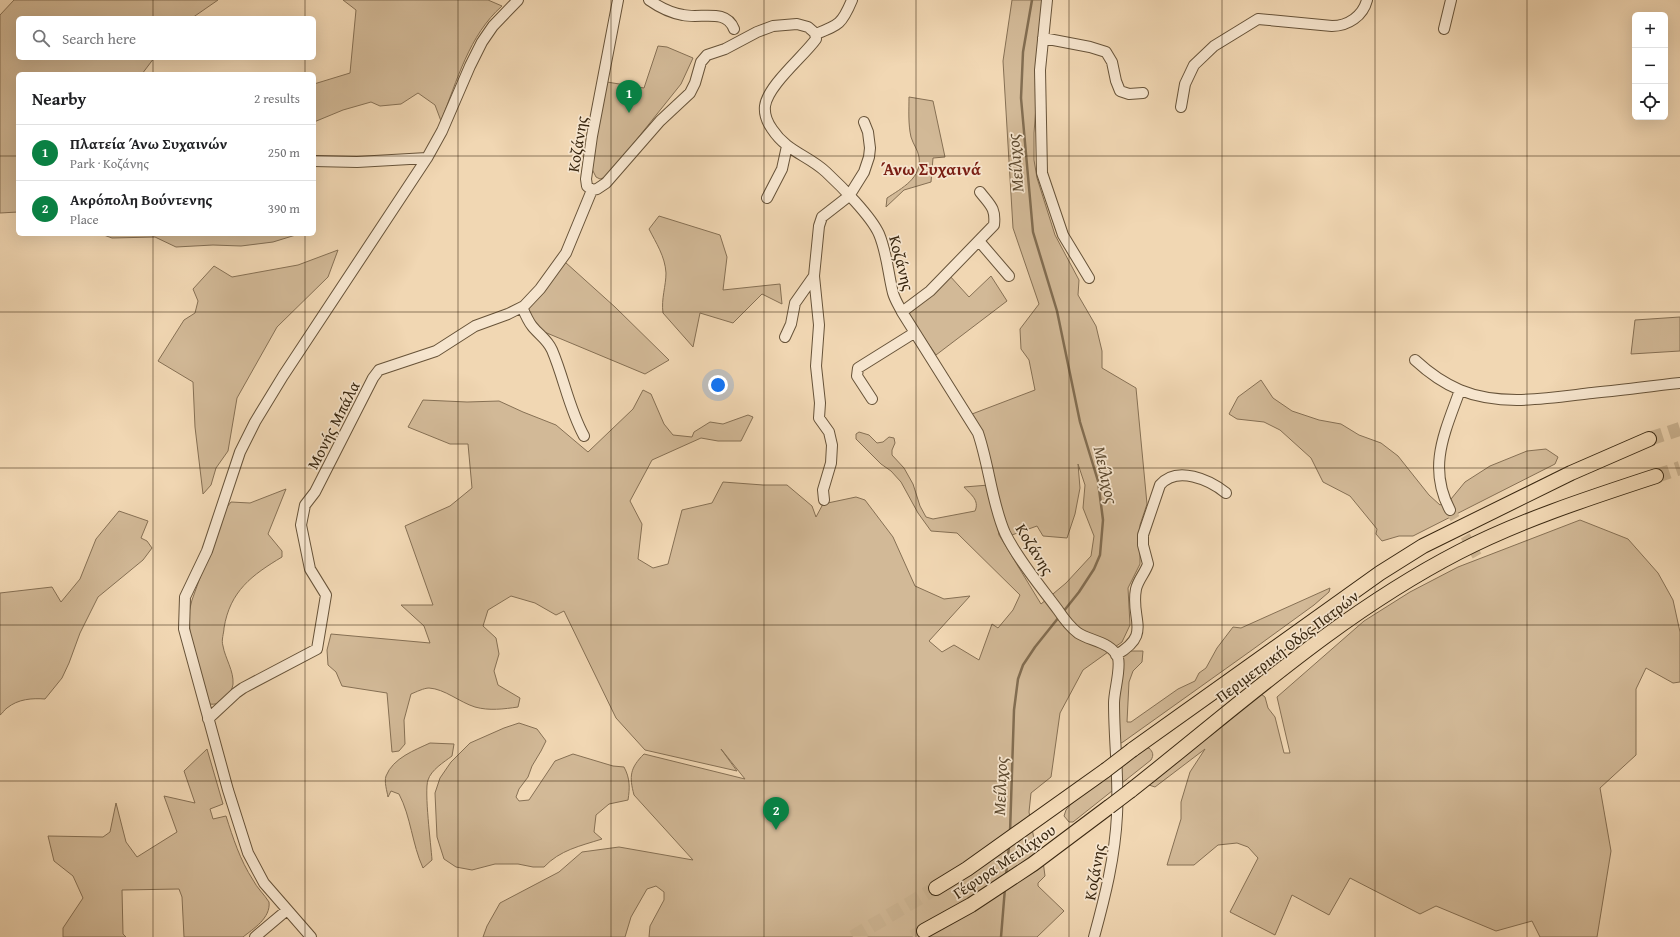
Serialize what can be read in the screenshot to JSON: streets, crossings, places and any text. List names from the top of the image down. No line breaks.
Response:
{"streets":{"highway":["Περιμετρική Οδός Πατρών","Γέφυρα Μειλίχιου"],"street":["Κοζάνης","Μονής Μπάλα"]},"crossings":[["Κοζάνης","Μονής Μπάλα"],["Περιμετρική Οδός Πατρών","Γέφυρα Μειλίχιου"]],"districts":["Άνω Συχαινά"],"water":["Μείλιχος"],"page":{"map_buttons":["+","−"],"search":"Search here","heading":["Nearby","2 results"],"pins":["1","2"],"list":[{"mark":"1","name":"Πλατεία Άνω Συχαινών","note":"Park · Κοζάνης","value":"250 m"},{"mark":"2","name":"Ακρόπολη Βούντενης","note":"Place","value":"390 m"}]}}
